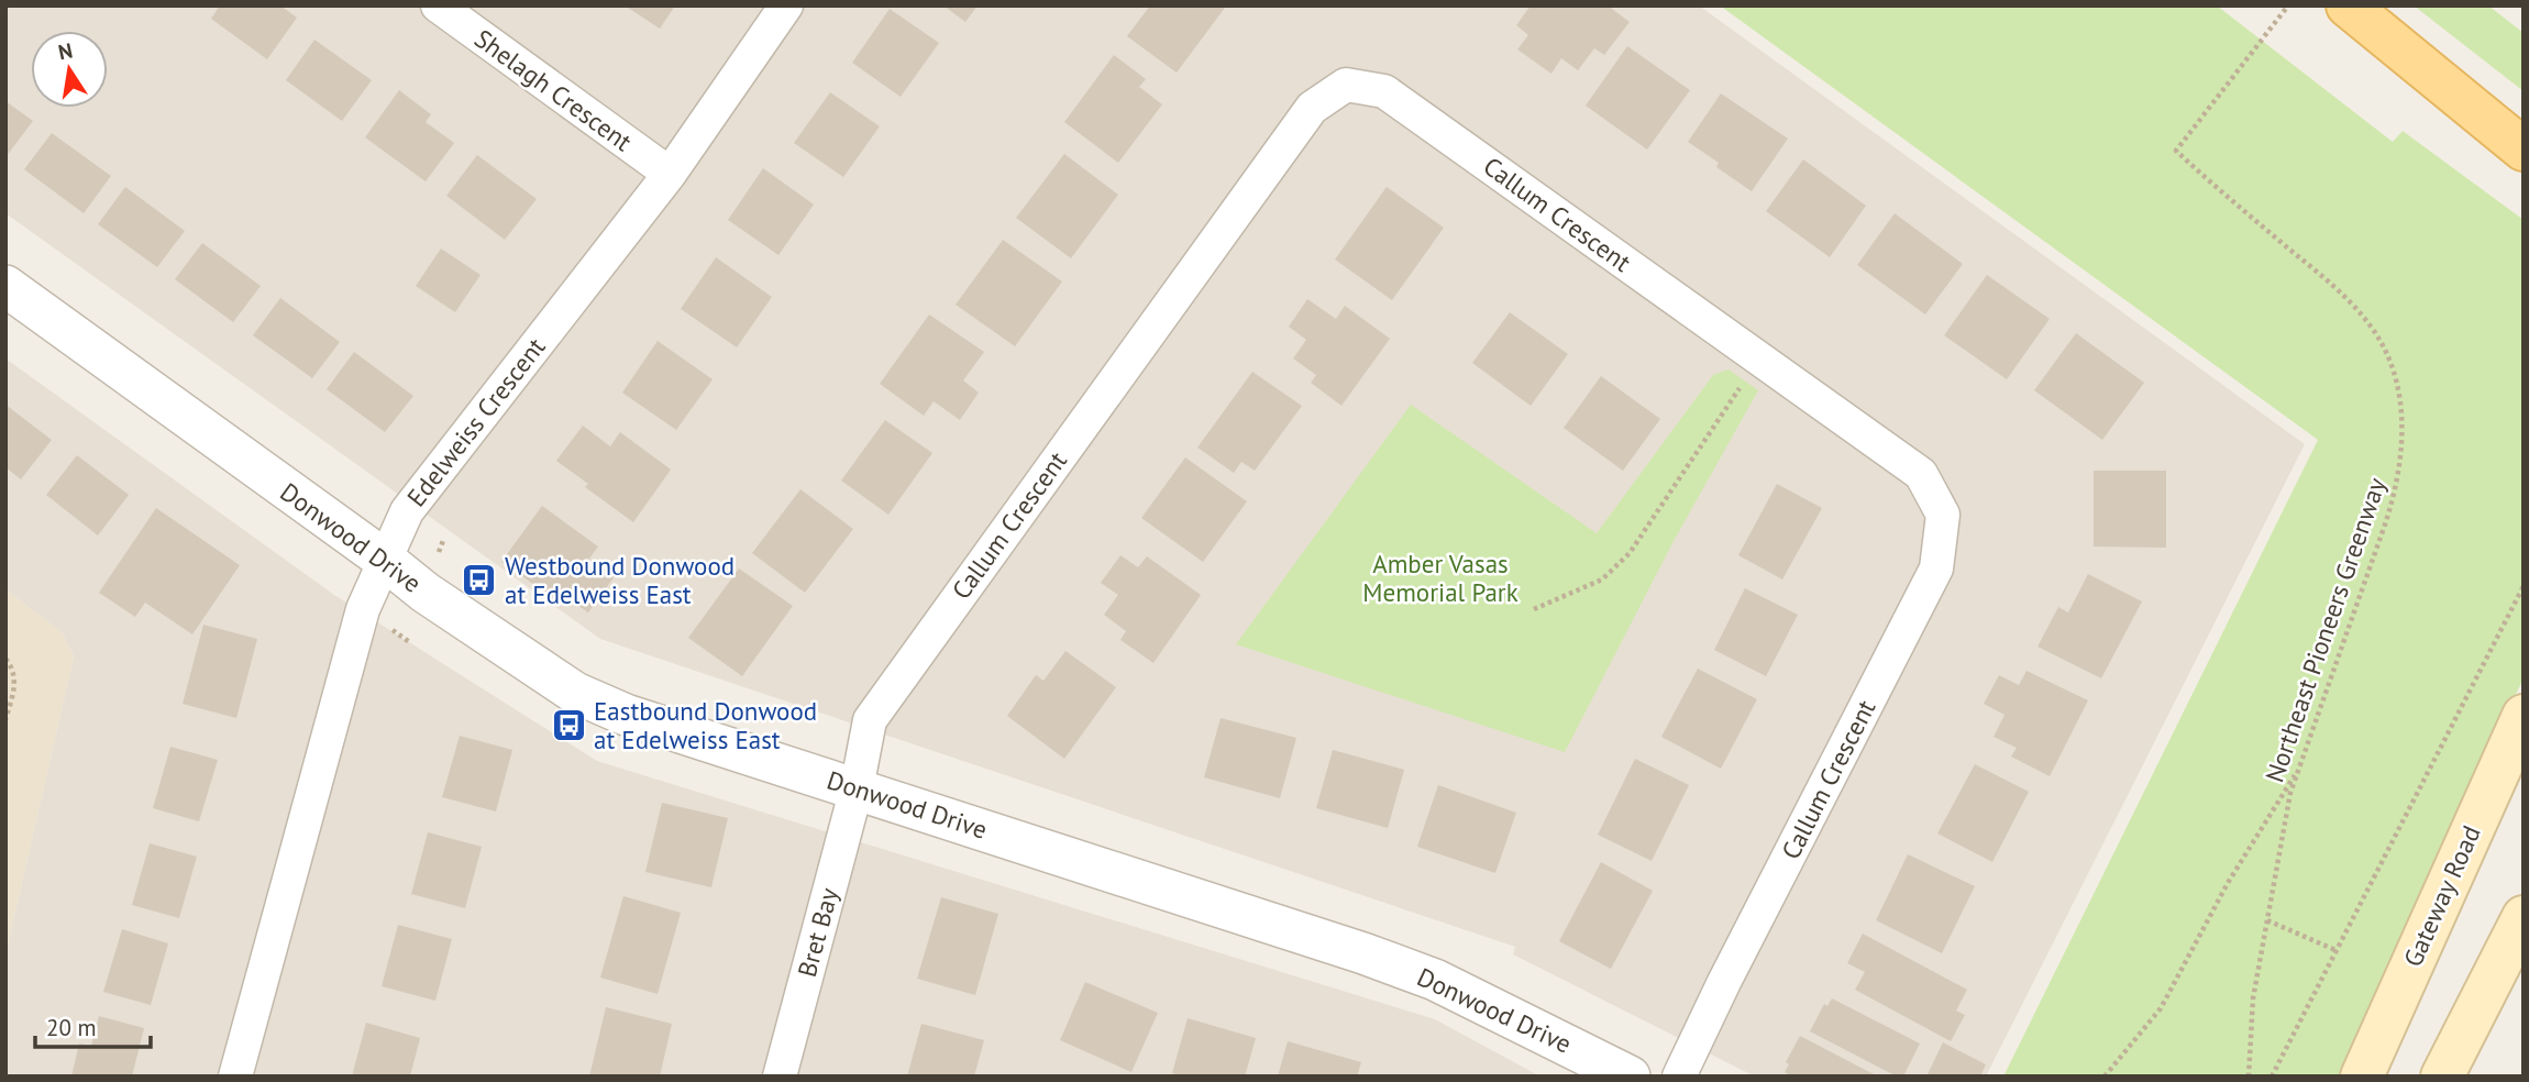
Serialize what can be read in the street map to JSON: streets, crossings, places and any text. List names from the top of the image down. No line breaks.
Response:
{"streets":{"main road":["Gateway Road"],"street":["Shelagh Crescent","Callum Crescent","Edelweiss Crescent","Donwood Drive","Bret Bay"],"path":["Northeast Pioneers Greenway"]},"crossings":[["Shelagh Crescent","Edelweiss Crescent"],["Callum Crescent","Donwood Drive"],["Callum Crescent","Bret Bay"],["Edelweiss Crescent","Donwood Drive"],["Donwood Drive","Bret Bay"]],"parks":["Amber Vasas Memorial Park"],"places":{"bus stop":["Westbound Donwood at Edelweiss East","Eastbound Donwood at Edelweiss East"]},"scale_bar":"20 m","north":"top"}
